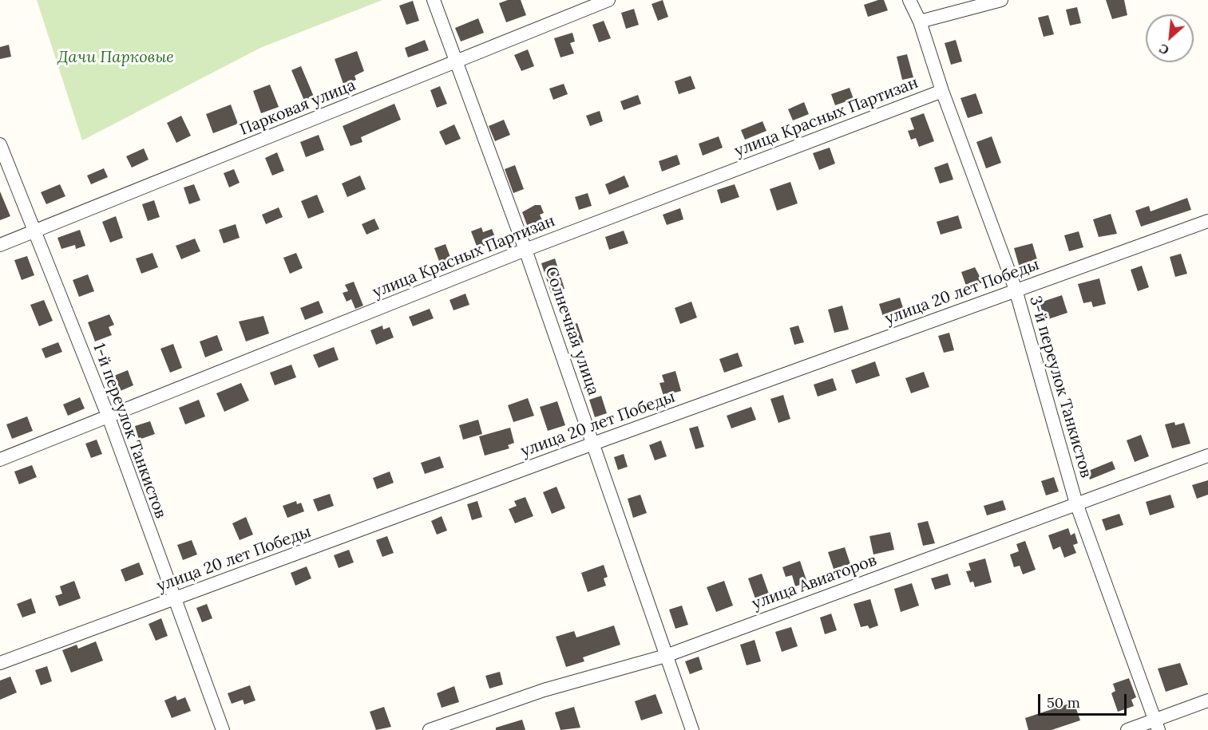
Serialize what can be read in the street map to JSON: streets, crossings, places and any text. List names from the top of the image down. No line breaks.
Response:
{"streets":{"street":["Парковая улица","улица Красных Партизан","улица 20 лет Победы","Солнечная улица","3-й переулок Танкистов","1-й переулок Танкистов","улица Авиаторов"]},"crossings":[["Парковая улица","Солнечная улица"],["Парковая улица","1-й переулок Танкистов"],["улица Красных Партизан","Солнечная улица"],["улица Красных Партизан","3-й переулок Танкистов"],["улица Красных Партизан","1-й переулок Танкистов"],["улица 20 лет Победы","Солнечная улица"],["улица 20 лет Победы","3-й переулок Танкистов"],["улица 20 лет Победы","1-й переулок Танкистов"],["Солнечная улица","улица Авиаторов"],["3-й переулок Танкистов","улица Авиаторов"]],"parks":["Дачи Парковые"],"scale_bar":"50 m","north":"bottom left"}
